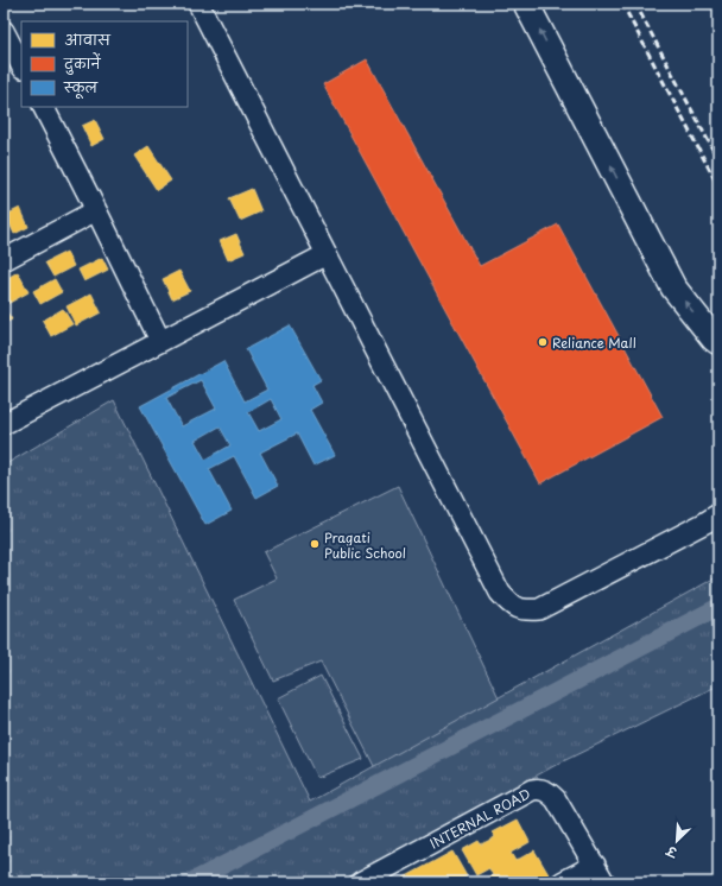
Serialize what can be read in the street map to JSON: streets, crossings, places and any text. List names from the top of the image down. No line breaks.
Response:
{"streets":{"street":["INTERNAL ROAD"]},"places":["Reliance Mall","Pragati Public School"],"legend":["आवास","दुकानें","स्कूल"],"north":"bottom left"}
